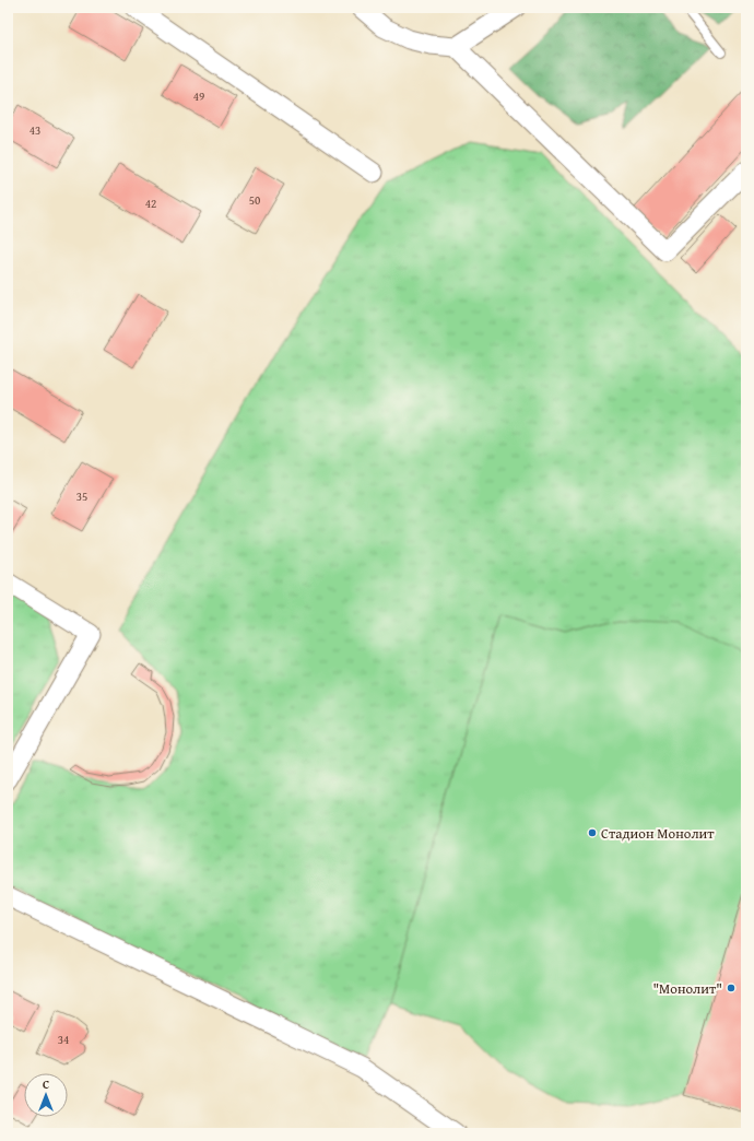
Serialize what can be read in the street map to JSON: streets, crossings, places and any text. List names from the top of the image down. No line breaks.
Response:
{"places":["Стадион Монолит","\"Монолит\""],"house_numbers":["49","43","50","42","35","34"],"north":"top"}
